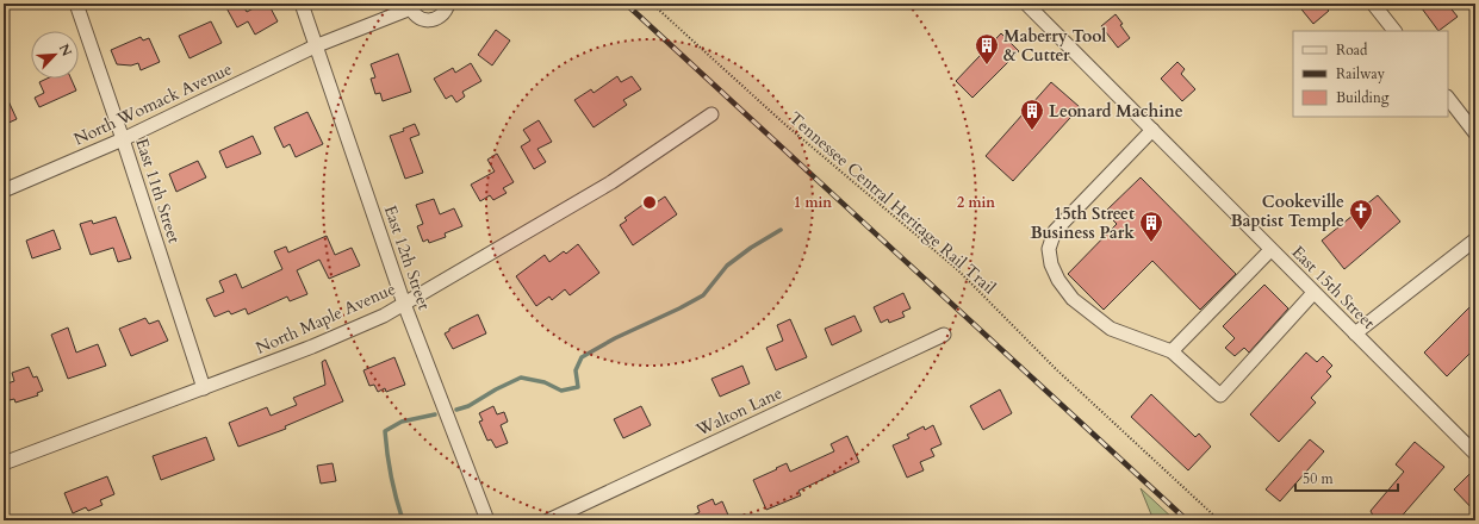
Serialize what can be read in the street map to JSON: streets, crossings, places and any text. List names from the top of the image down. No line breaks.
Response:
{"streets":{"street":["North Womack Avenue","East 11th Street","East 12th Street","East 15th Street","North Maple Avenue","Walton Lane"],"path":["Tennessee Central Heritage Rail Trail"]},"crossings":[["North Womack Avenue","East 11th Street"],["North Womack Avenue","East 12th Street"],["East 11th Street","North Maple Avenue"],["East 12th Street","North Maple Avenue"]],"places":{"building":["Maberry Tool & Cutter","Leonard Machine","15th Street Business Park"],"church":["Cookeville Baptist Temple"]},"legend":["Road","Railway","Building"],"scale_bar":"50 m","north":"top right","rings":["1 min","2 min"]}
